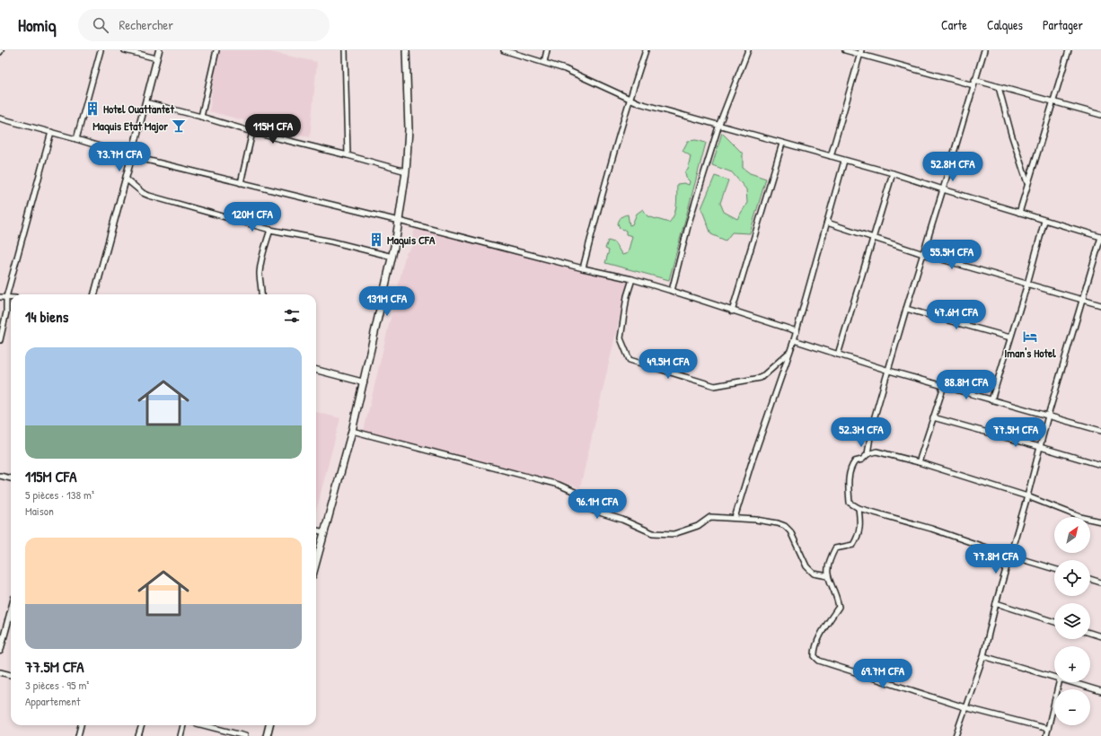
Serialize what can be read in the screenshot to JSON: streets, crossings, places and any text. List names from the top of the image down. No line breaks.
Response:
{"places":{"building":["Hotel Ouattantet","Maquis CFA"],"bar":["Maquis Etat Major"],"hotel":["Iman's Hotel"]},"north":"top right","page":{"header":"Homiq","search":"Rechercher","nav":["Carte","Calques","Partager"],"price":["115M CFA","73.7M CFA","52.8M CFA","120M CFA","55.5M CFA","131M CFA","47.6M CFA","49.5M CFA","88.8M CFA","52.3M CFA","77.5M CFA","96.1M CFA","77.8M CFA","69.7M CFA"],"heading":"14 biens","list":[{"name":"115M CFA","note":"5 pièces · 138 m² · Maison"},{"name":"77.5M CFA","note":"3 pièces · 95 m² · Appartement"}],"map_buttons":["+","−"]}}
